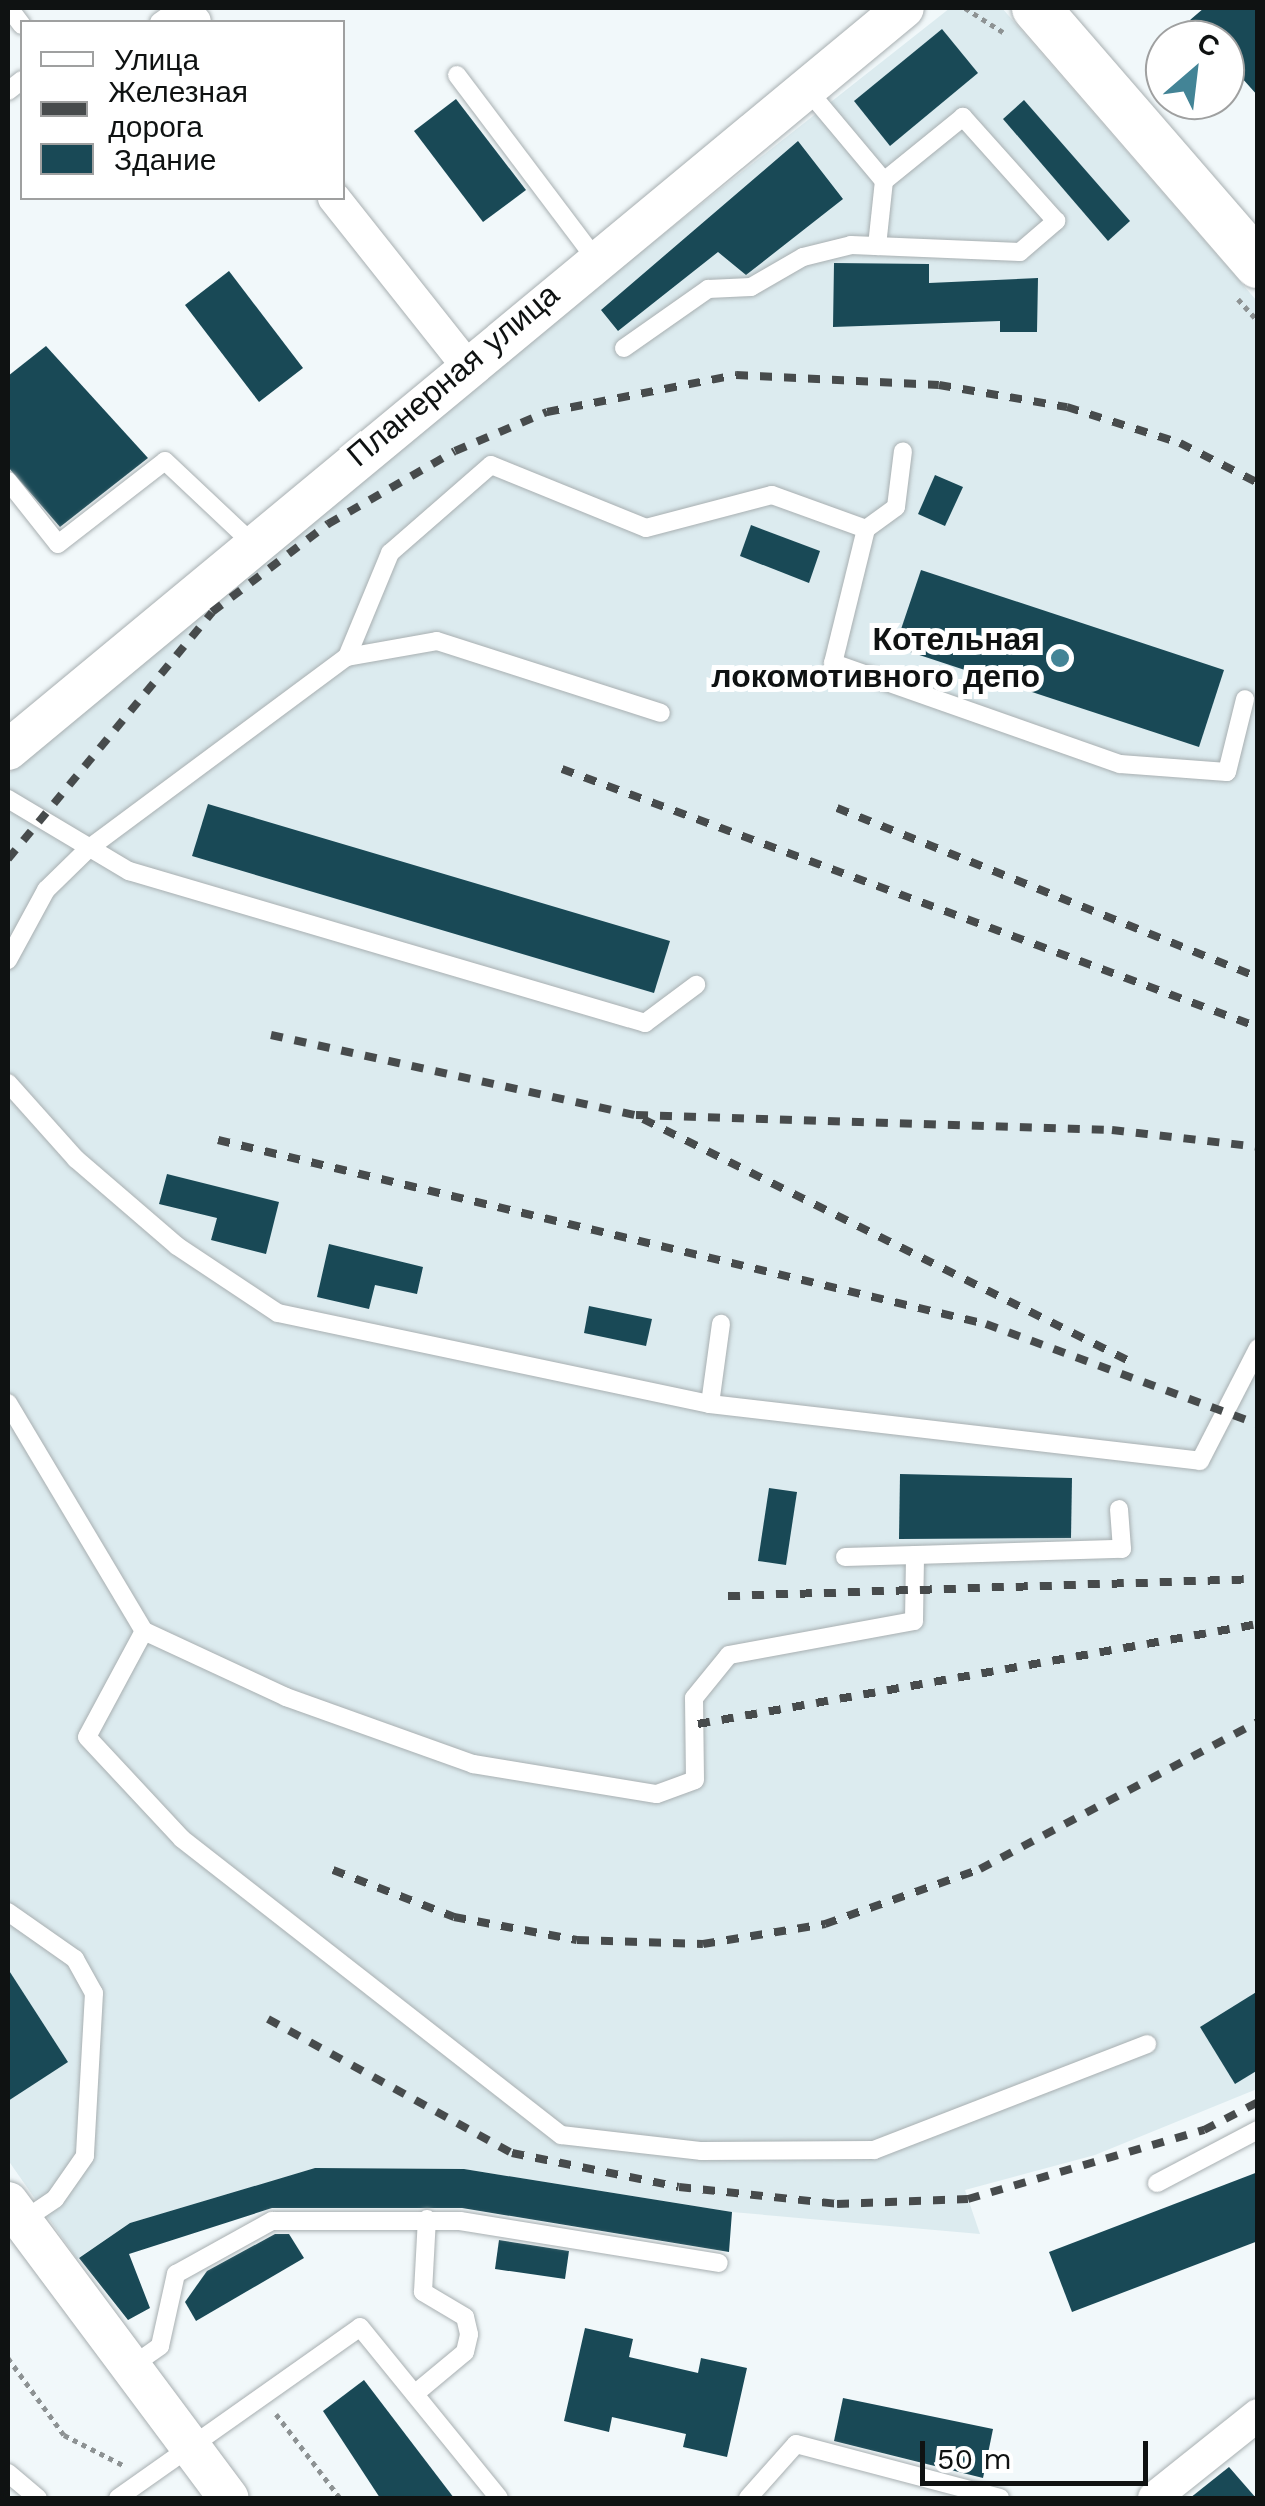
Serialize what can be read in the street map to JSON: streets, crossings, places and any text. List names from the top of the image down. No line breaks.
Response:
{"streets":{"street":["Планерная улица"]},"places":["Котельная локомотивного депо"],"legend":["Улица","Железная дорога","Здание"],"scale_bar":"50 m","north":"top right"}
